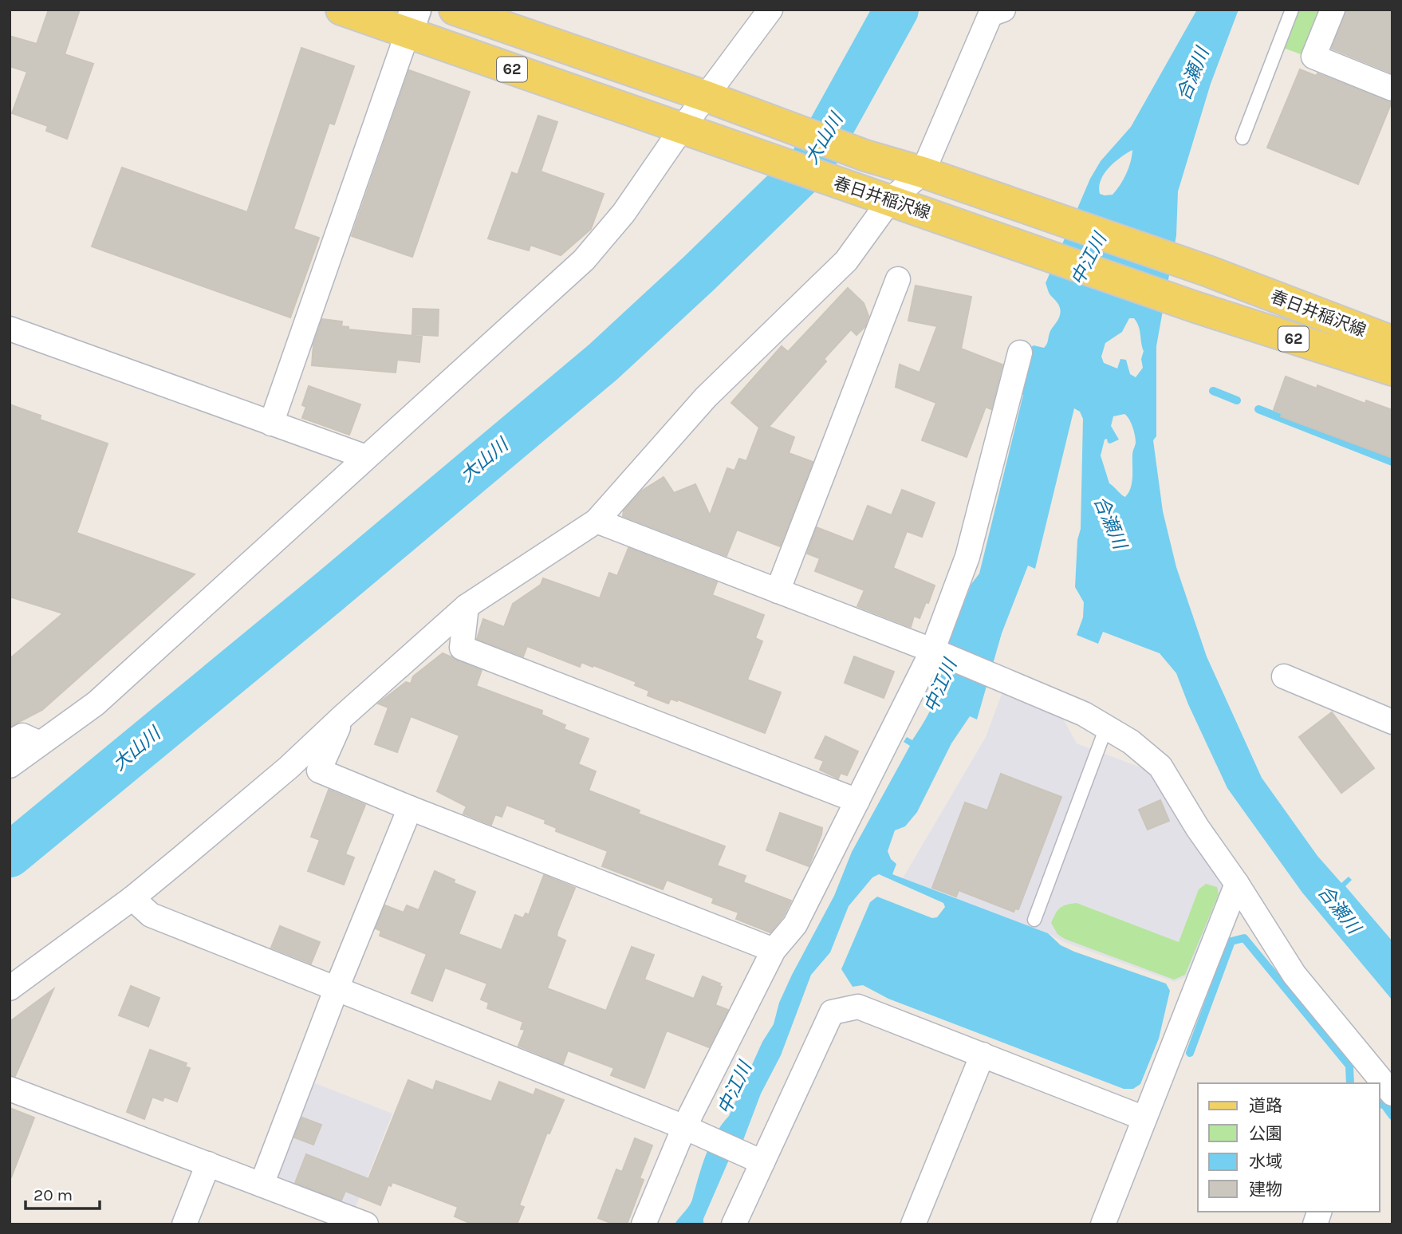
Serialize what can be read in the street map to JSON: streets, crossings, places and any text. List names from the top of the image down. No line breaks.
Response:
{"streets":{"main road":["62","春日井稲沢線"]},"water":["合瀬川","大山川","中江川"],"legend":["道路","公園","水域","建物"],"scale_bar":"20 m"}
